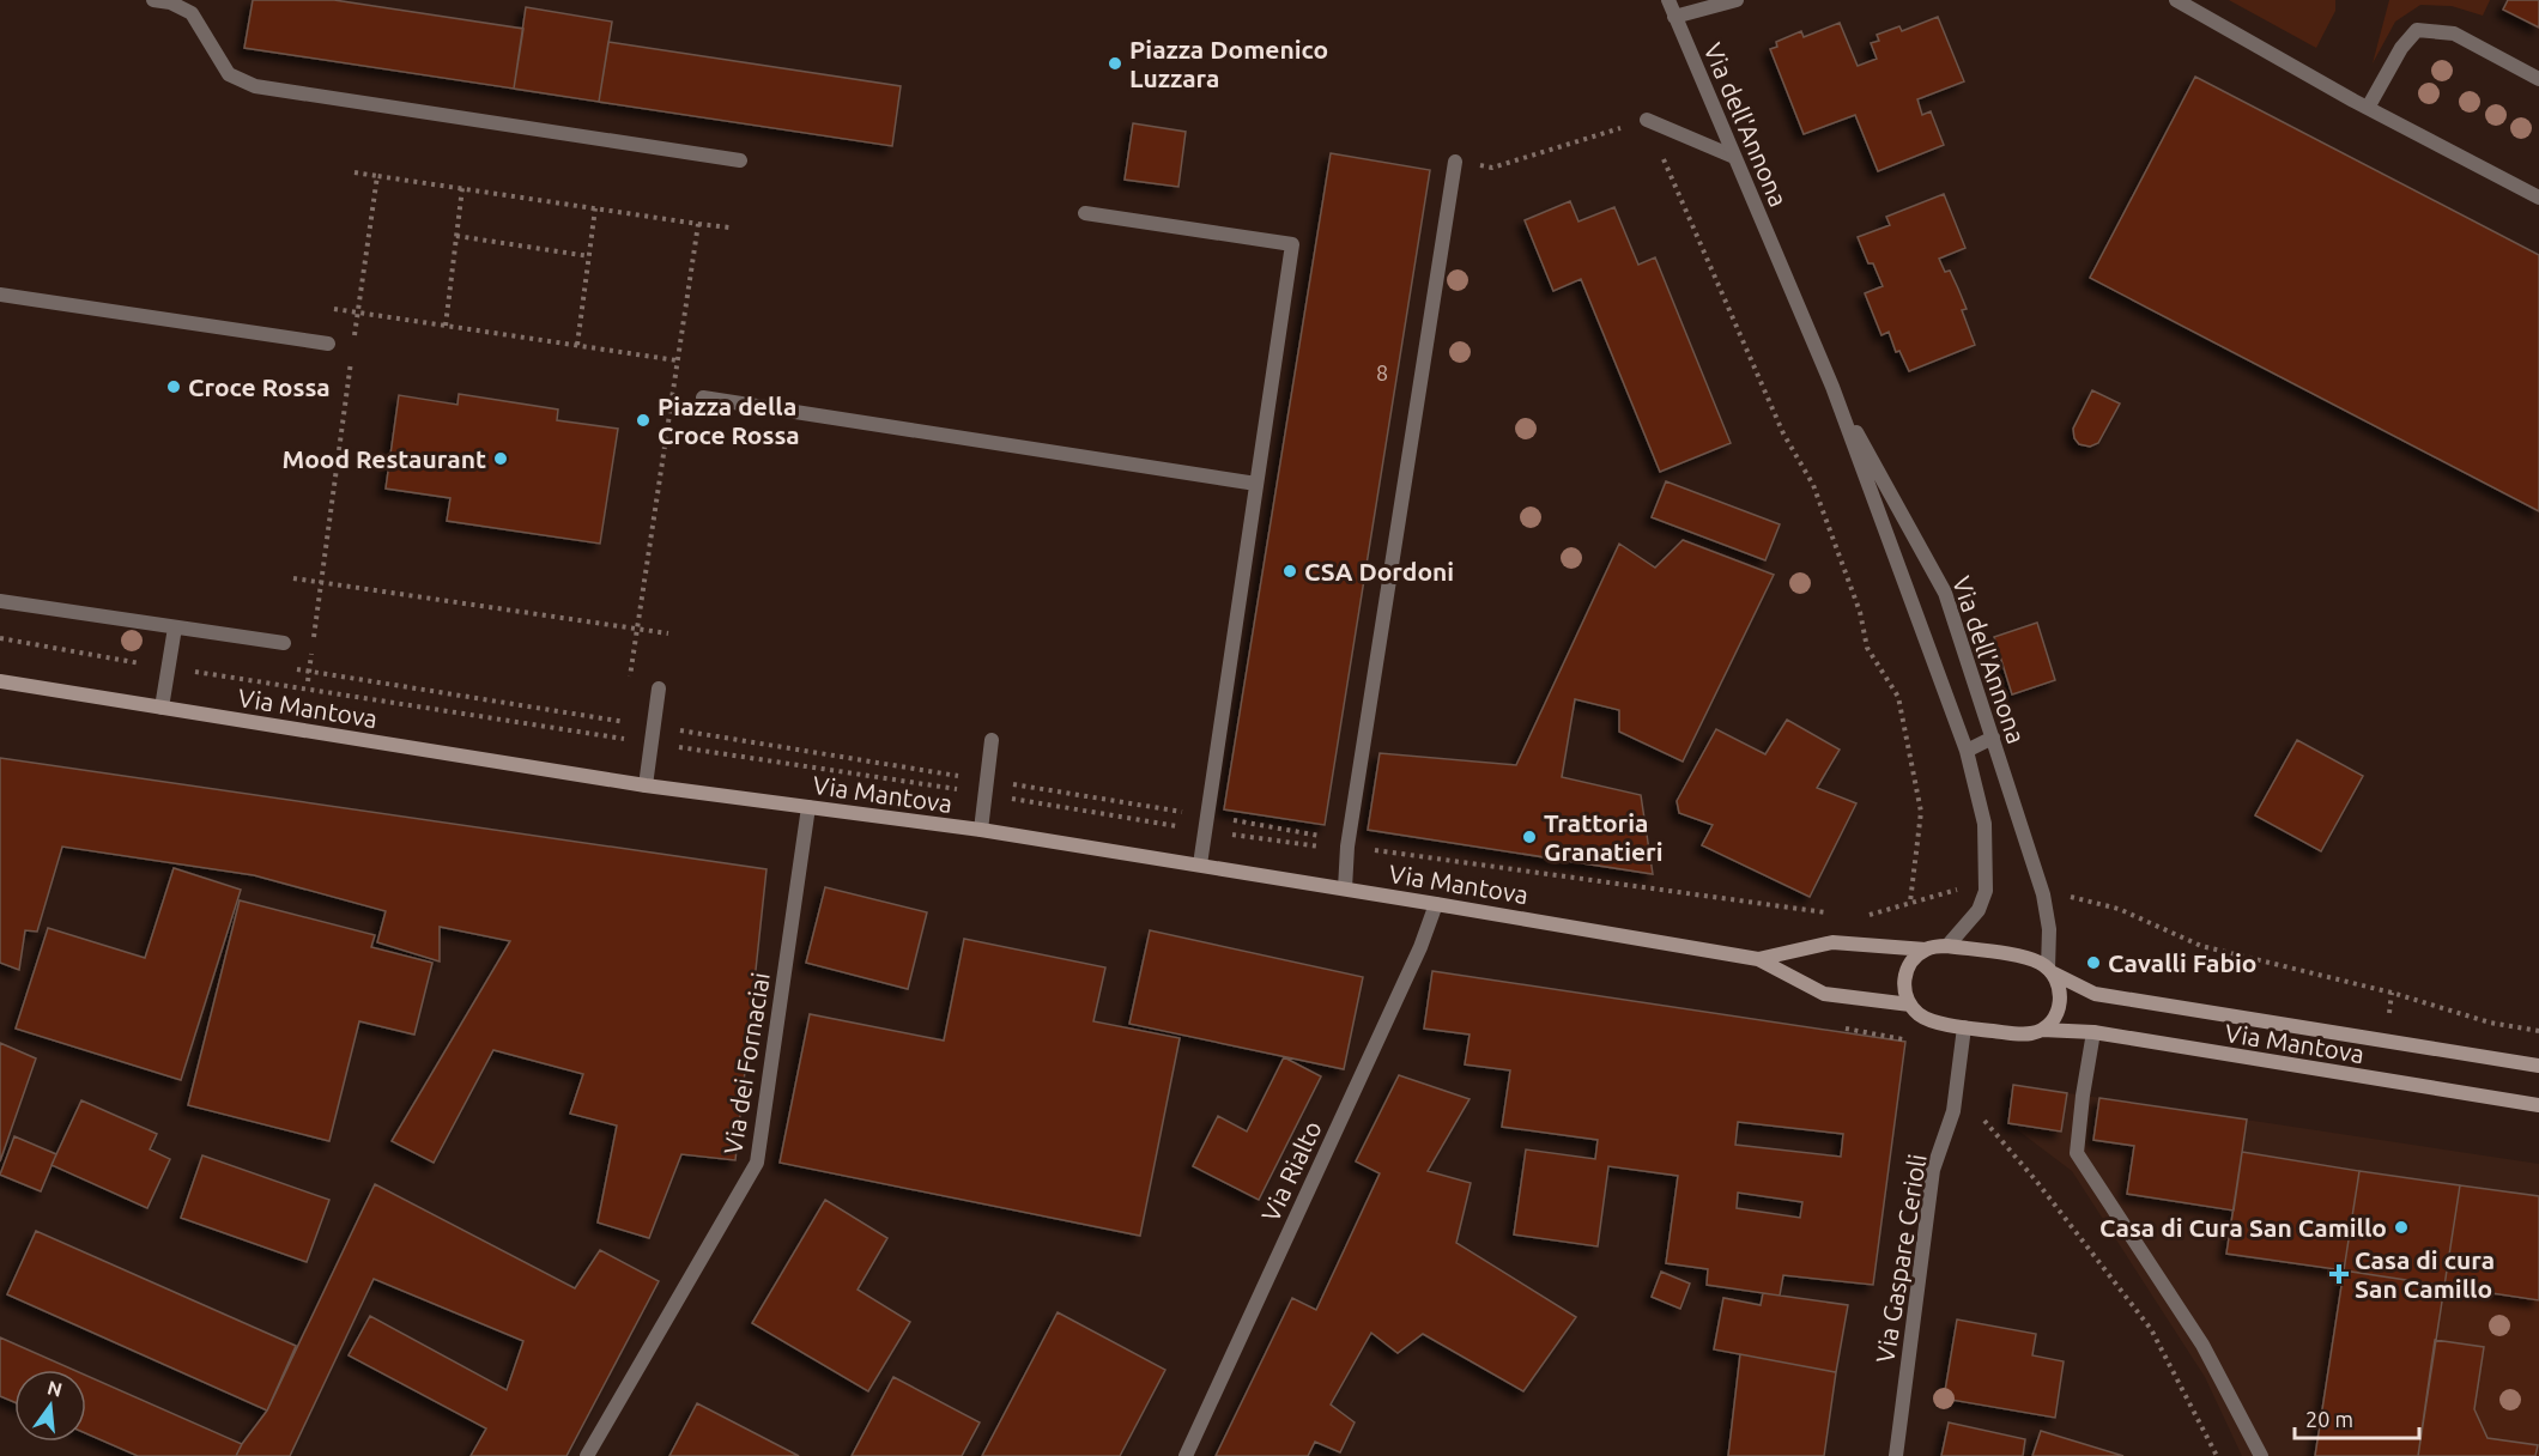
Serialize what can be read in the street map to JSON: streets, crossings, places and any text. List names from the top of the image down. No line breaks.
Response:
{"streets":{"main road":["Via Mantova"],"street":["Via dell'Annona","Via dei Fornaciai","Via Rialto","Via Gaspare Cerioli"]},"crossings":[["Via dell'Annona","Via Mantova"],["Via Mantova","Via dei Fornaciai"],["Via Mantova","Via Rialto"],["Via Mantova","Via Gaspare Cerioli"]],"places":{"other":["Piazza Domenico Luzzara","Croce Rossa","Piazza della Croce Rossa","Mood Restaurant","CSA Dordoni","Trattoria Granatieri","Cavalli Fabio","Casa di Cura San Camillo"],"health":["Casa di cura San Camillo"]},"house_numbers":["8"],"scale_bar":"20 m","north":"top"}
